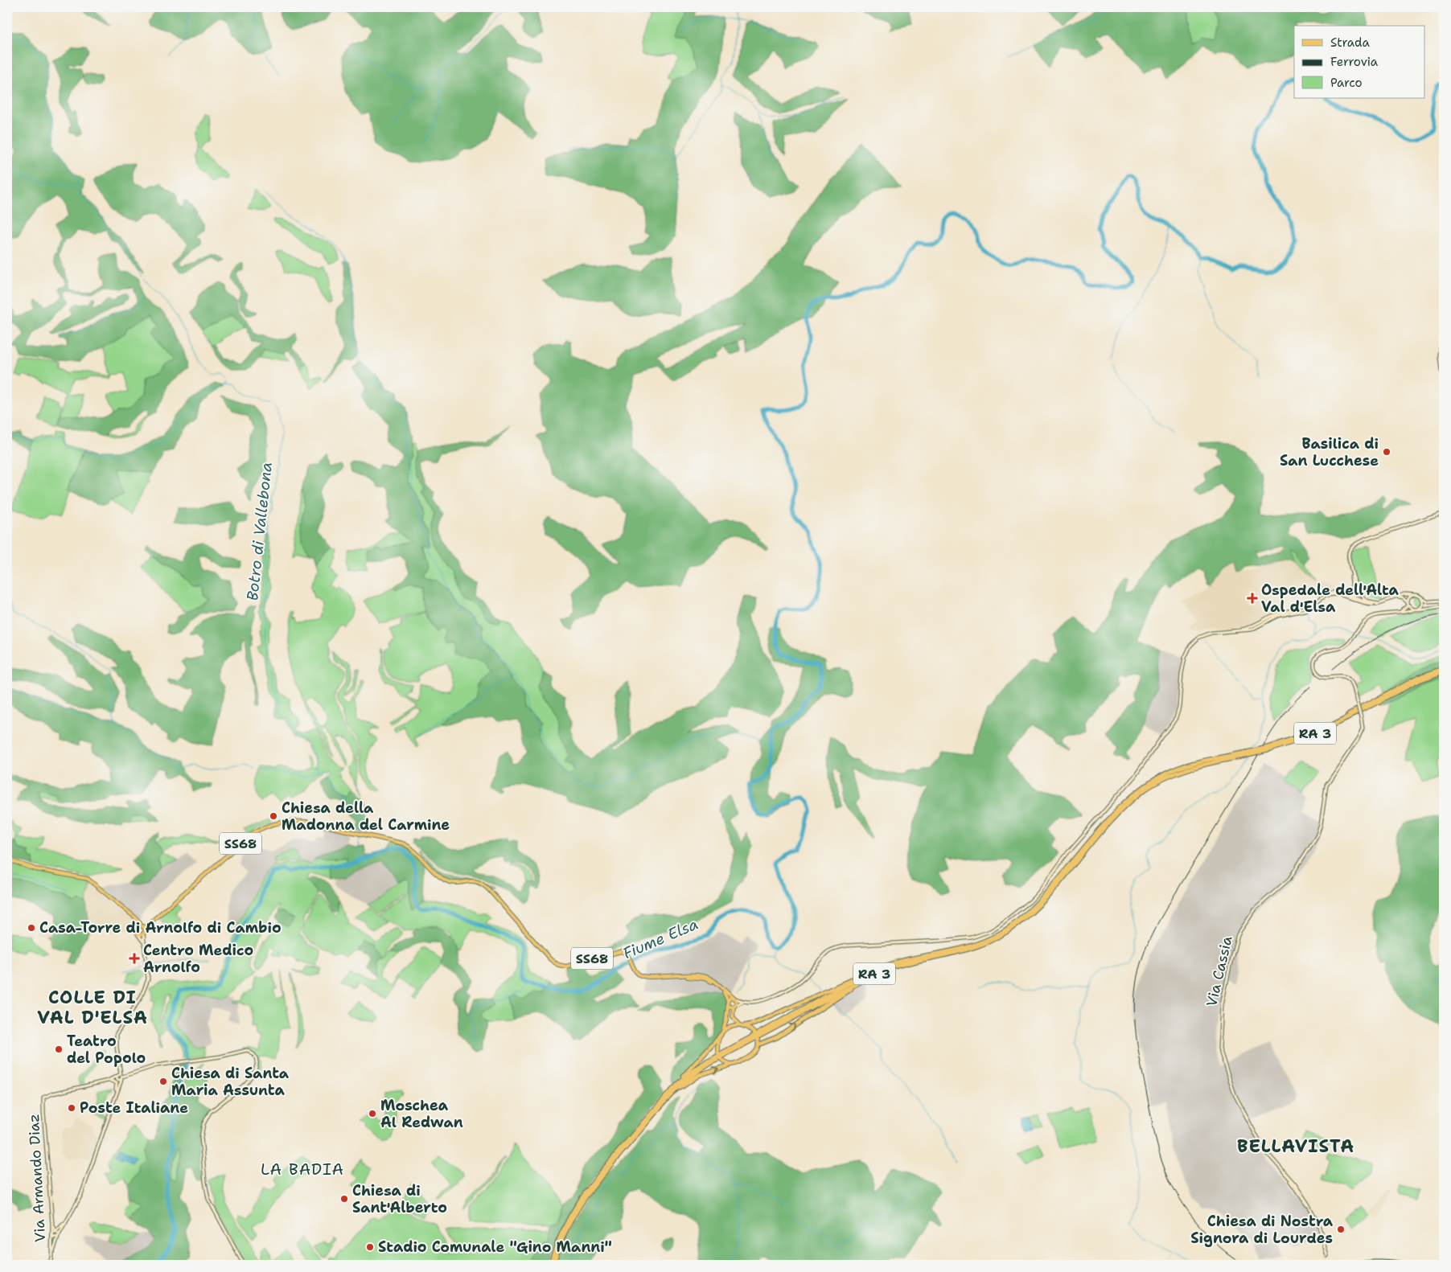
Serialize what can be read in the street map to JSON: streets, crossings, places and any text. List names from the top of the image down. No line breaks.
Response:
{"streets":{"highway":["RA 3"],"main road":["SS68","Via Cassia","Via Armando Diaz"]},"districts":["COLLE DI VAL D'ELSA","BELLAVISTA","LA BADIA"],"water":["Botro di Vallebona","Fiume Elsa"],"places":{"other":["Basilica di San Lucchese","Chiesa della Madonna del Carmine","Casa-Torre di Arnolfo di Cambio","Teatro del Popolo","Chiesa di Santa Maria Assunta","Poste Italiane","Moschea Al Redwan","Chiesa di Sant'Alberto","Chiesa di Nostra Signora di Lourdes","Stadio Comunale \"Gino Manni\""],"health":["Ospedale dell'Alta Val d'Elsa","Centro Medico Arnolfo"]},"legend":["Strada","Ferrovia","Parco"]}
